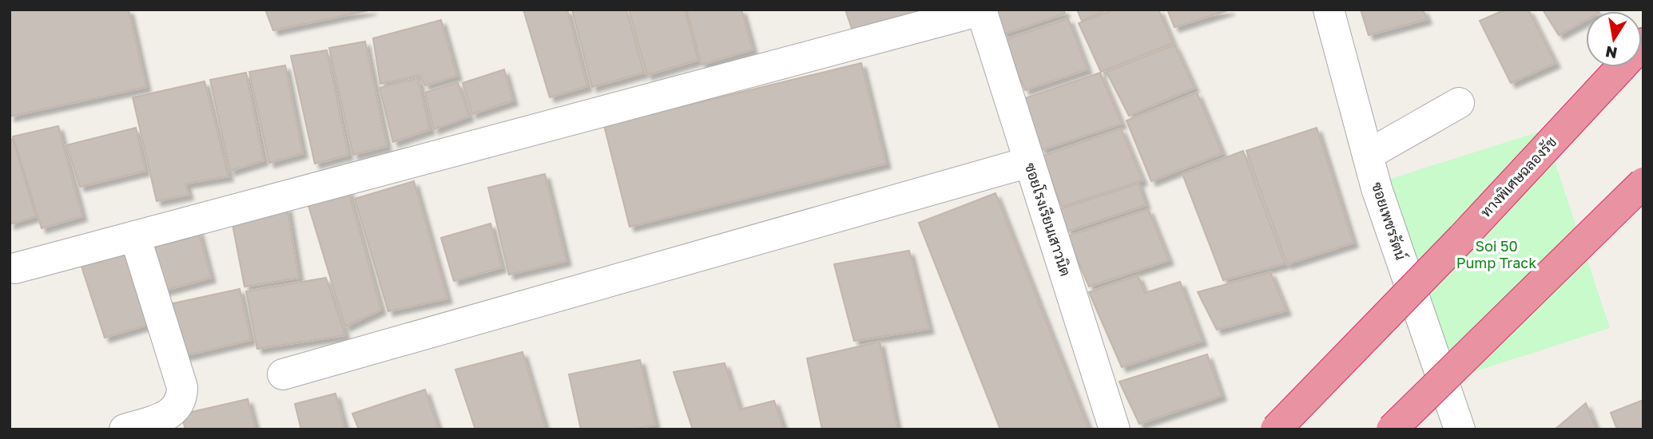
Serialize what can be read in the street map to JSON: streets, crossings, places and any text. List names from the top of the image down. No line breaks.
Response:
{"streets":{"highway":["ทางพิเศษฉลองรัช"],"street":["ซอยโรงเรียนเสาวนิต","ซอยเพชรรัตน์"]},"parks":["Soi 50 Pump Track"],"north":"bottom"}
